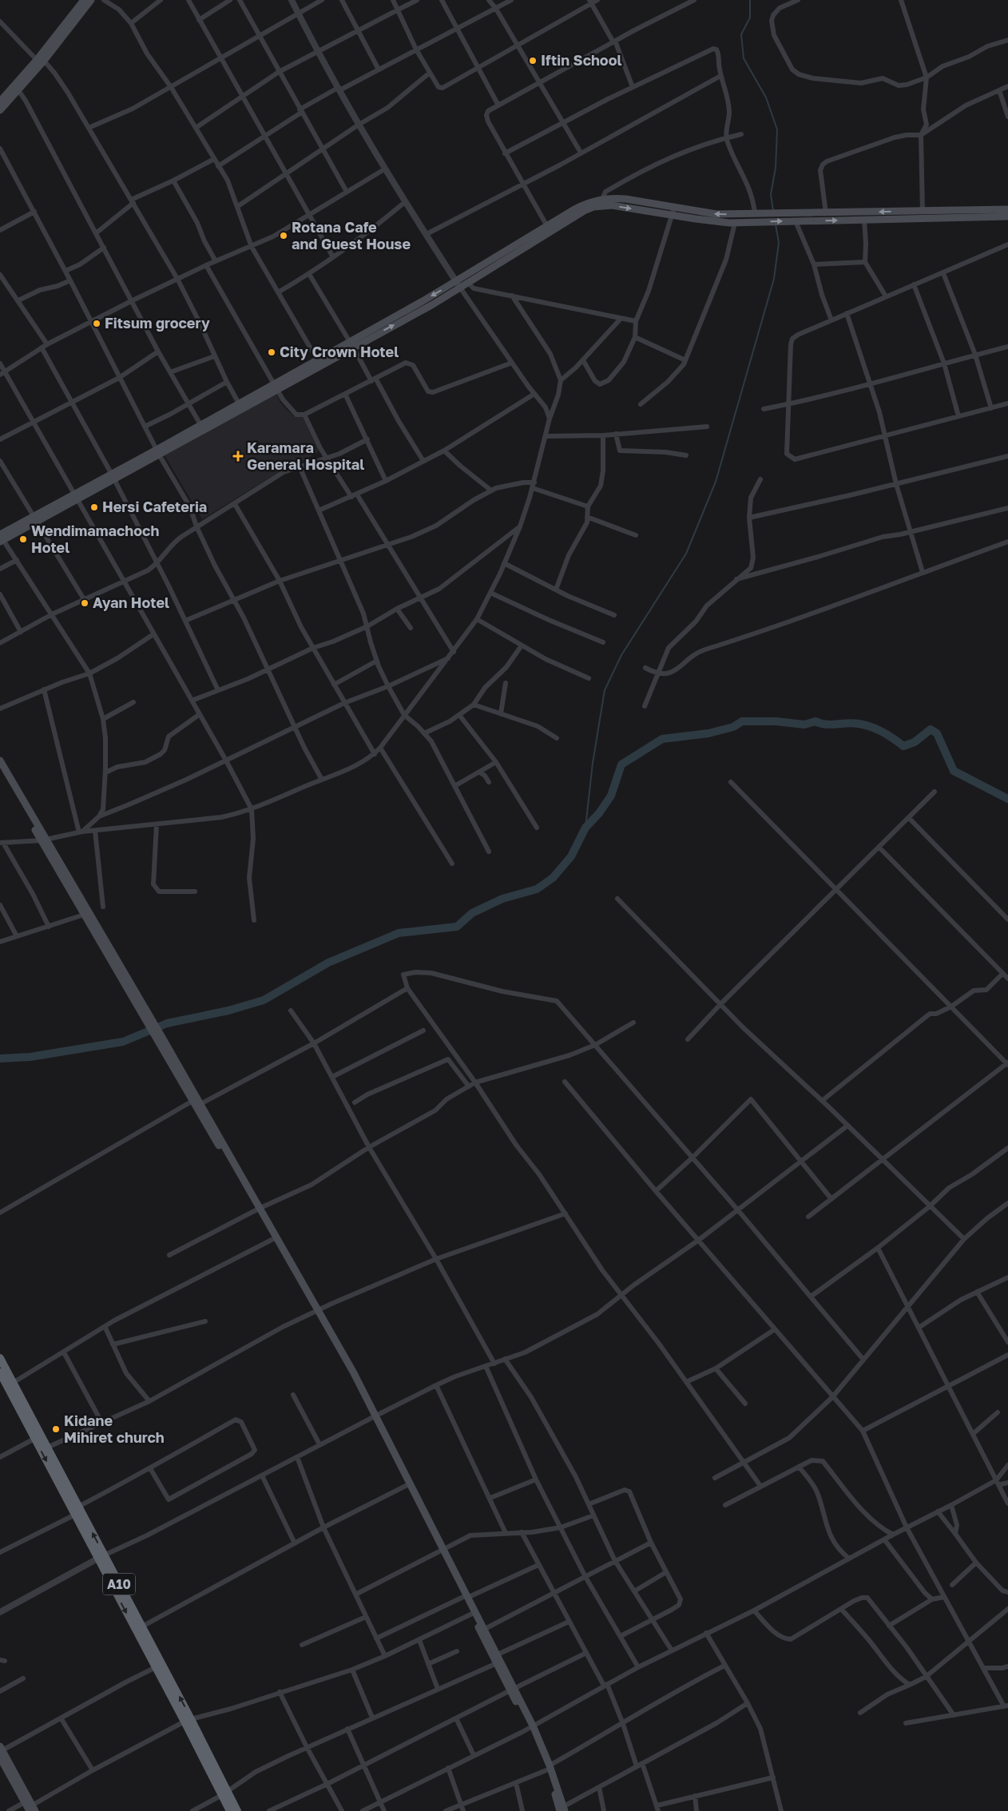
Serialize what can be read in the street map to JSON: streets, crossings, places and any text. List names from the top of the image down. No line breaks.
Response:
{"streets":{"highway":["A10"]},"places":{"other":["Iftin School","Rotana Cafe and Guest House","Fitsum grocery","City Crown Hotel","Hersi Cafeteria","Wendimamachoch Hotel","Ayan Hotel","Kidane Mihiret church"],"health":["Karamara General Hospital"]}}
